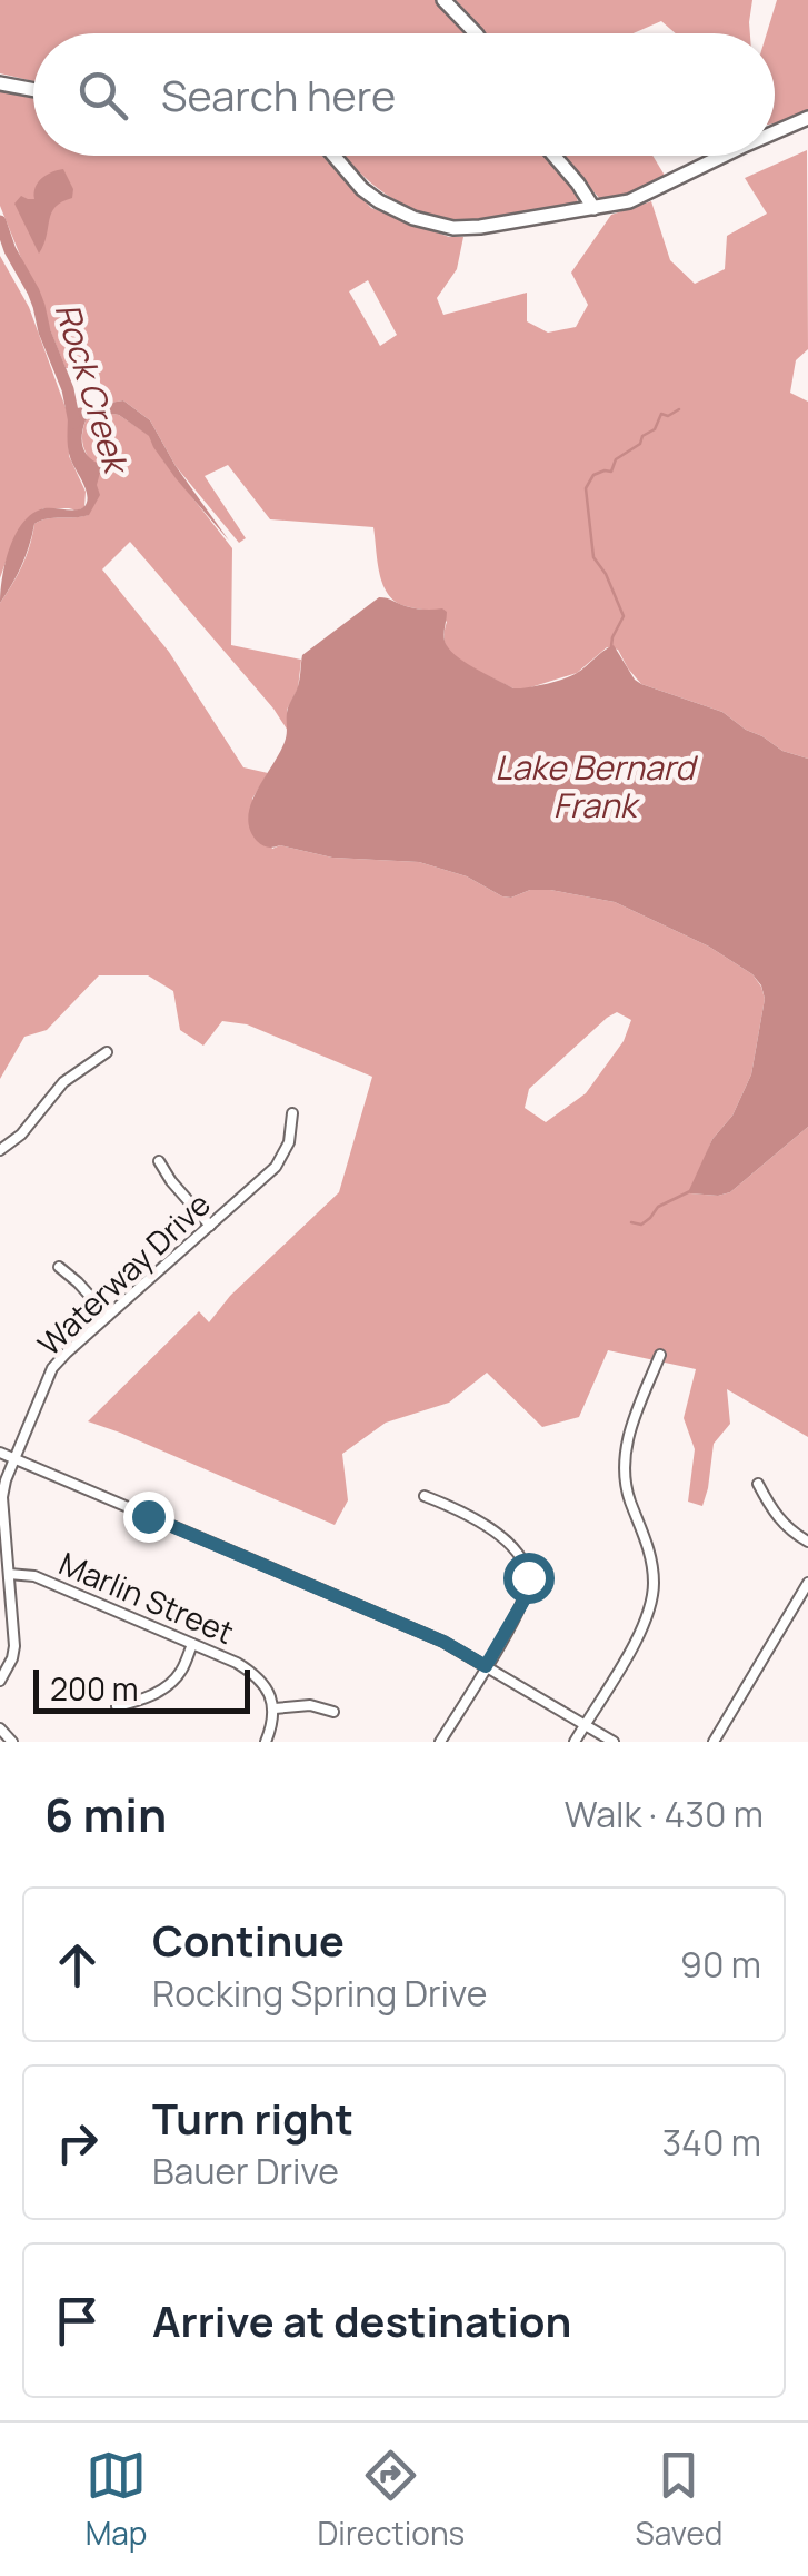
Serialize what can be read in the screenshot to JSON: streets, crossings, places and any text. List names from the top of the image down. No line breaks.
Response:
{"streets":{"street":["Waterway Drive","Marlin Street"]},"crossings":[["Waterway Drive","Marlin Street"]],"water":["Rock Creek","Lake Bernard Frank"],"scale_bar":"200 m","page":{"search":"Search here","scale":"200 m","heading":["6 min","Walk · 430 m"],"list":[["Continue","Rocking Spring Drive","90 m"],["Turn right","Bauer Drive","340 m"],"Arrive at destination"],"nav":["Map","Directions","Saved"]}}
